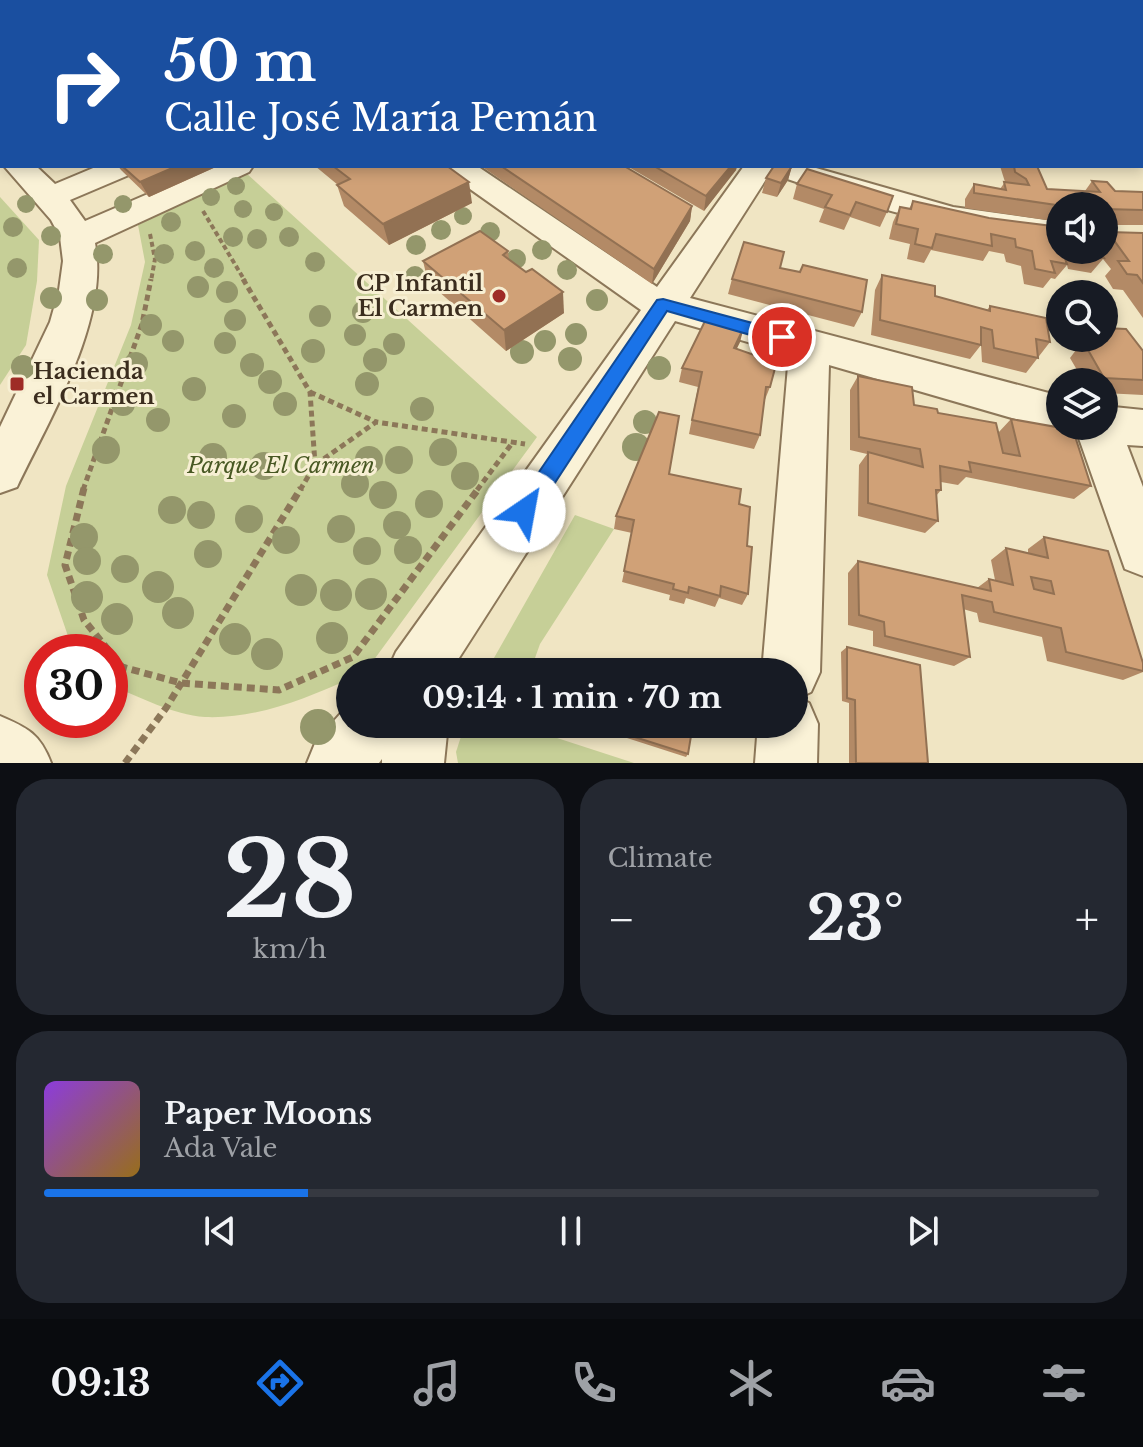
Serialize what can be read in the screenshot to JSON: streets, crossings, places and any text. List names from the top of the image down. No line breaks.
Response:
{"parks":["Parque El Carmen"],"places":{"other":["CP Infantil El Carmen"],"transit":["Hacienda el Carmen"]},"page":{"turn":["50 m","Calle José María Pemán"],"limit":"30","trip":"09:14 · 1 min · 70 m","tile":[["28","km/h"],"Climate"],"heat":["−","23°","+"],"song":["Paper Moons","Ada Vale"],"tabs":"09:13"}}
